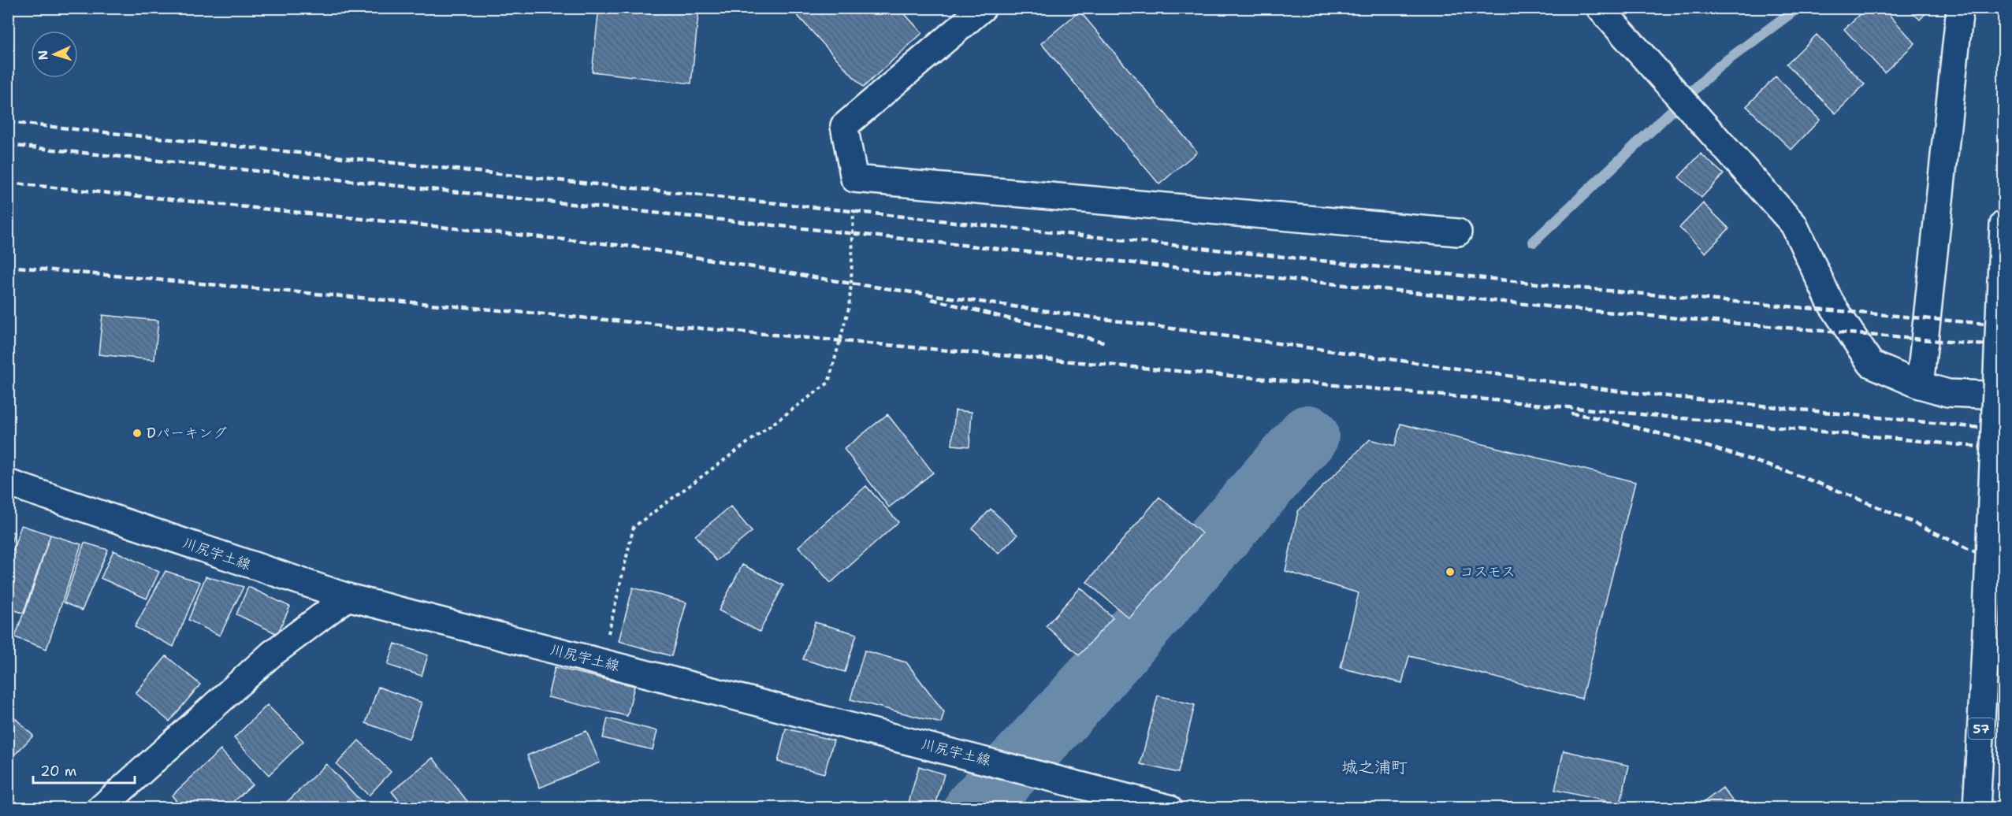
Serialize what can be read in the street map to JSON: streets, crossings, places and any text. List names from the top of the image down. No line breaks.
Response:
{"streets":{"main road":["川尻宇土線","57"]},"districts":["城之浦町"],"places":["Dパーキング","コスモス"],"scale_bar":"20 m","north":"left"}
